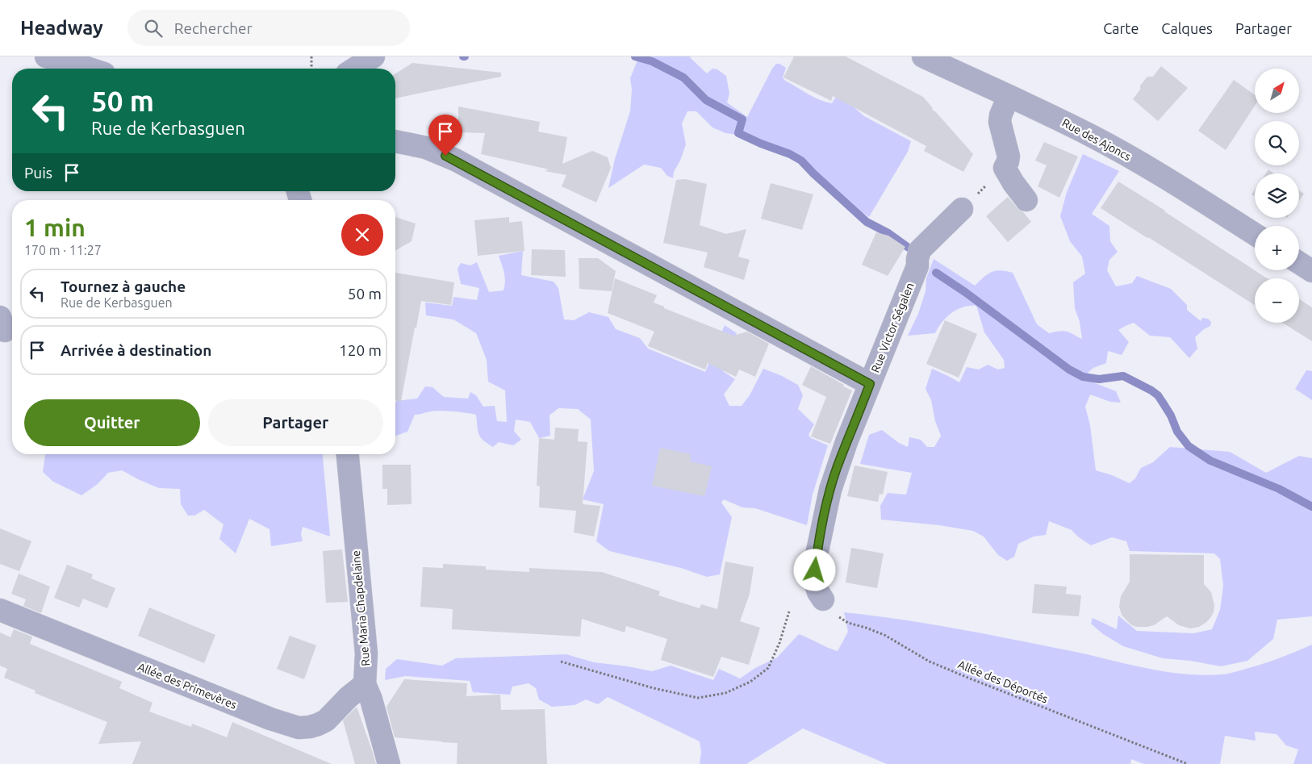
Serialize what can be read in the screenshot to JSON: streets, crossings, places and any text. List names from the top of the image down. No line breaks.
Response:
{"streets":{"street":["Rue des Ajoncs","Rue Victor Ségalen","Rue Maria Chapdelaine","Allée des Primevères"],"path":["Allée des Déportés"]},"crossings":[["Rue Victor Ségalen","Allée des Déportés"],["Rue Maria Chapdelaine","Allée des Primevères"]],"north":"top right","page":{"header":"Headway","search":"Rechercher","nav":["Carte","Calques","Partager"],"map_buttons":["+","−"],"turn":["50 m","Rue de Kerbasguen"],"then":"Puis","heading":["1 min","170 m · 11:27"],"list":[{"name":"Tournez à gauche","note":"Rue de Kerbasguen","value":"50 m"},{"name":"Arrivée à destination","value":"120 m"}],"buttons":["Quitter","Partager"]}}
